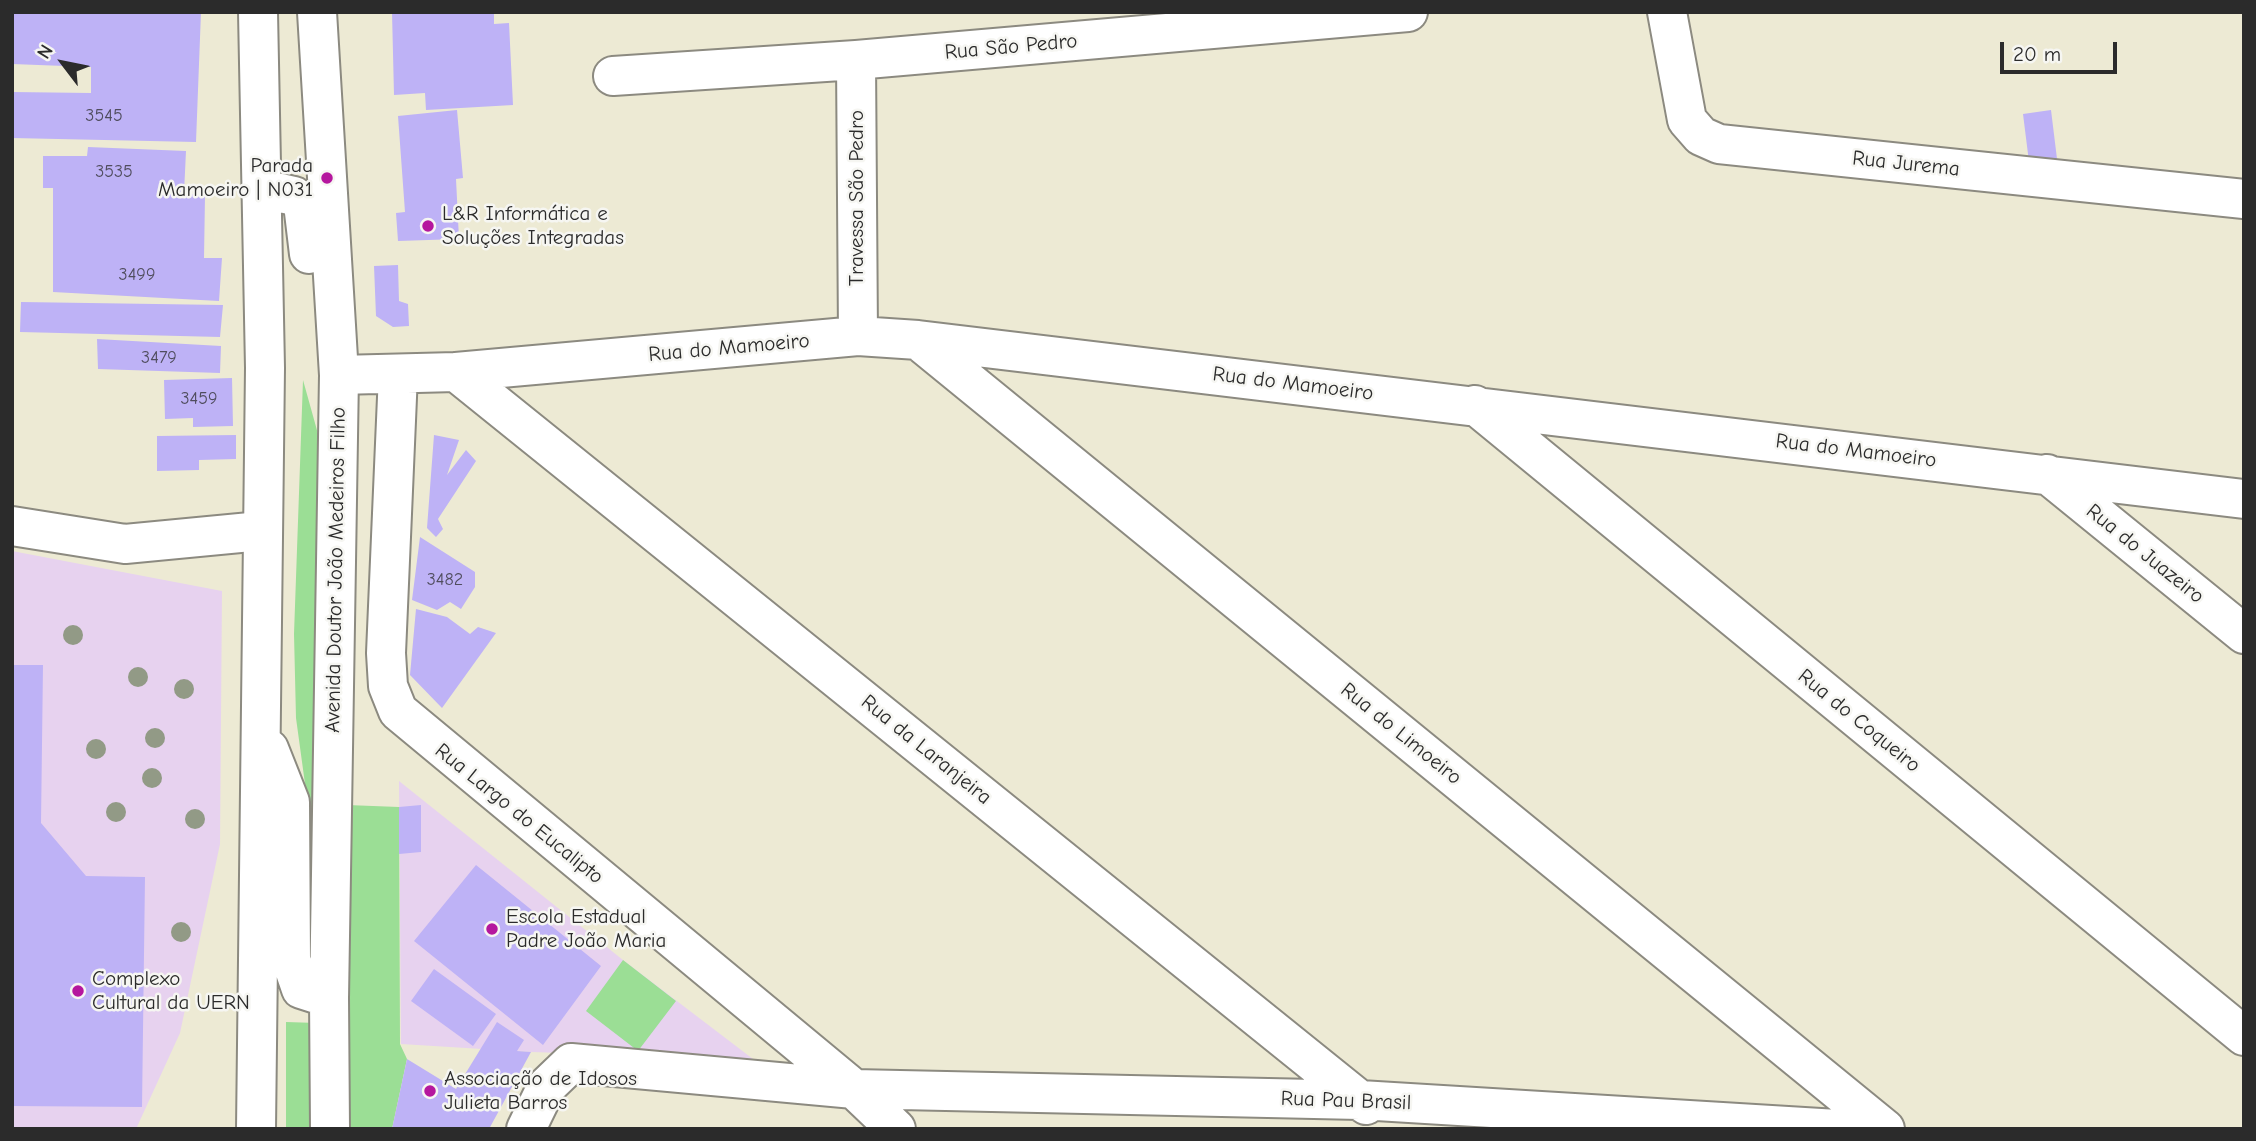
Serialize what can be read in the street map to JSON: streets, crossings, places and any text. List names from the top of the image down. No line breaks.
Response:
{"streets":{"street":["Rua São Pedro","Rua Jurema","Travessa São Pedro","Rua do Mamoeiro","Rua do Juazeiro","Avenida Doutor João Medeiros Filho","Rua do Coqueiro","Rua do Limoeiro","Rua da Laranjeira","Rua Largo do Eucalipto","Rua Pau Brasil"]},"crossings":[["Rua São Pedro","Travessa São Pedro"],["Travessa São Pedro","Rua do Mamoeiro"],["Rua do Mamoeiro","Rua do Juazeiro"],["Rua do Mamoeiro","Avenida Doutor João Medeiros Filho"],["Rua do Mamoeiro","Rua do Coqueiro"],["Rua do Mamoeiro","Rua do Limoeiro"],["Rua do Mamoeiro","Rua da Laranjeira"],["Rua do Mamoeiro","Rua Largo do Eucalipto"],["Rua da Laranjeira","Rua Pau Brasil"],["Rua Largo do Eucalipto","Rua Pau Brasil"]],"places":["Parada Mamoeiro | N031","L&R Informática e Soluções Integradas","Escola Estadual Padre João Maria","Complexo Cultural da UERN","Associação de Idosos Julieta Barros"],"house_numbers":["3545","3535","3499","3479","3459","3482"],"scale_bar":"20 m","north":"top left"}
